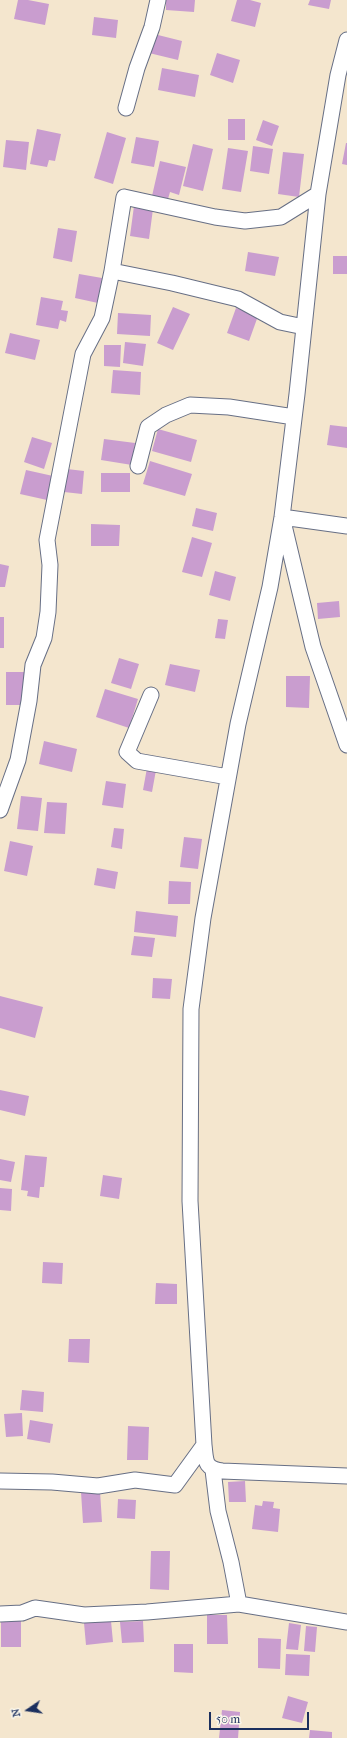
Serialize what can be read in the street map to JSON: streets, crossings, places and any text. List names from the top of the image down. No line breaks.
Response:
{"scale_bar":"50 m","north":"left"}
